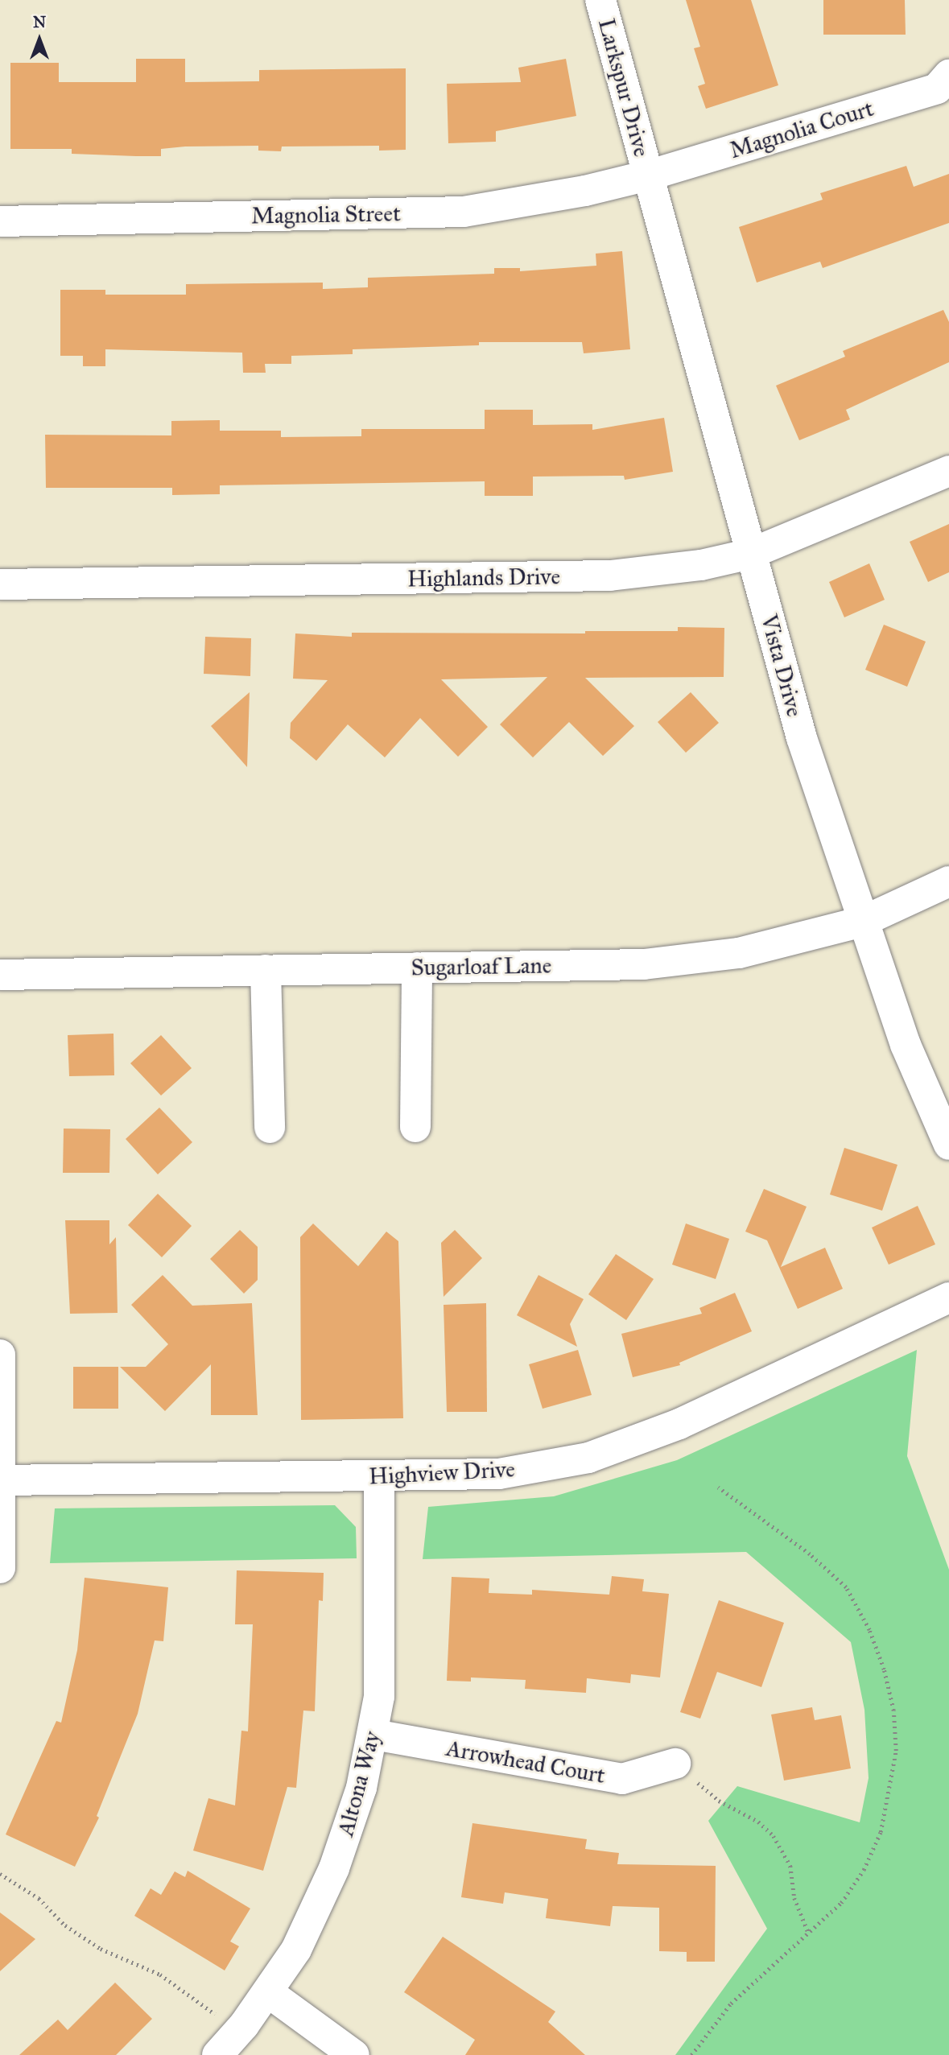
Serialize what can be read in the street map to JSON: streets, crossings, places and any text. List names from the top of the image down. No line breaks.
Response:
{"streets":{"street":["Larkspur Drive","Magnolia Court","Magnolia Street","Highlands Drive","Vista Drive","Sugarloaf Lane","Highview Drive","Arrowhead Court","Altona Way"]},"crossings":[["Larkspur Drive","Magnolia Court"],["Larkspur Drive","Magnolia Street"],["Larkspur Drive","Vista Drive"],["Magnolia Court","Magnolia Street"],["Magnolia Court","Vista Drive"],["Magnolia Street","Vista Drive"],["Highlands Drive","Vista Drive"],["Vista Drive","Sugarloaf Lane"],["Highview Drive","Altona Way"],["Arrowhead Court","Altona Way"]],"north":"top"}
